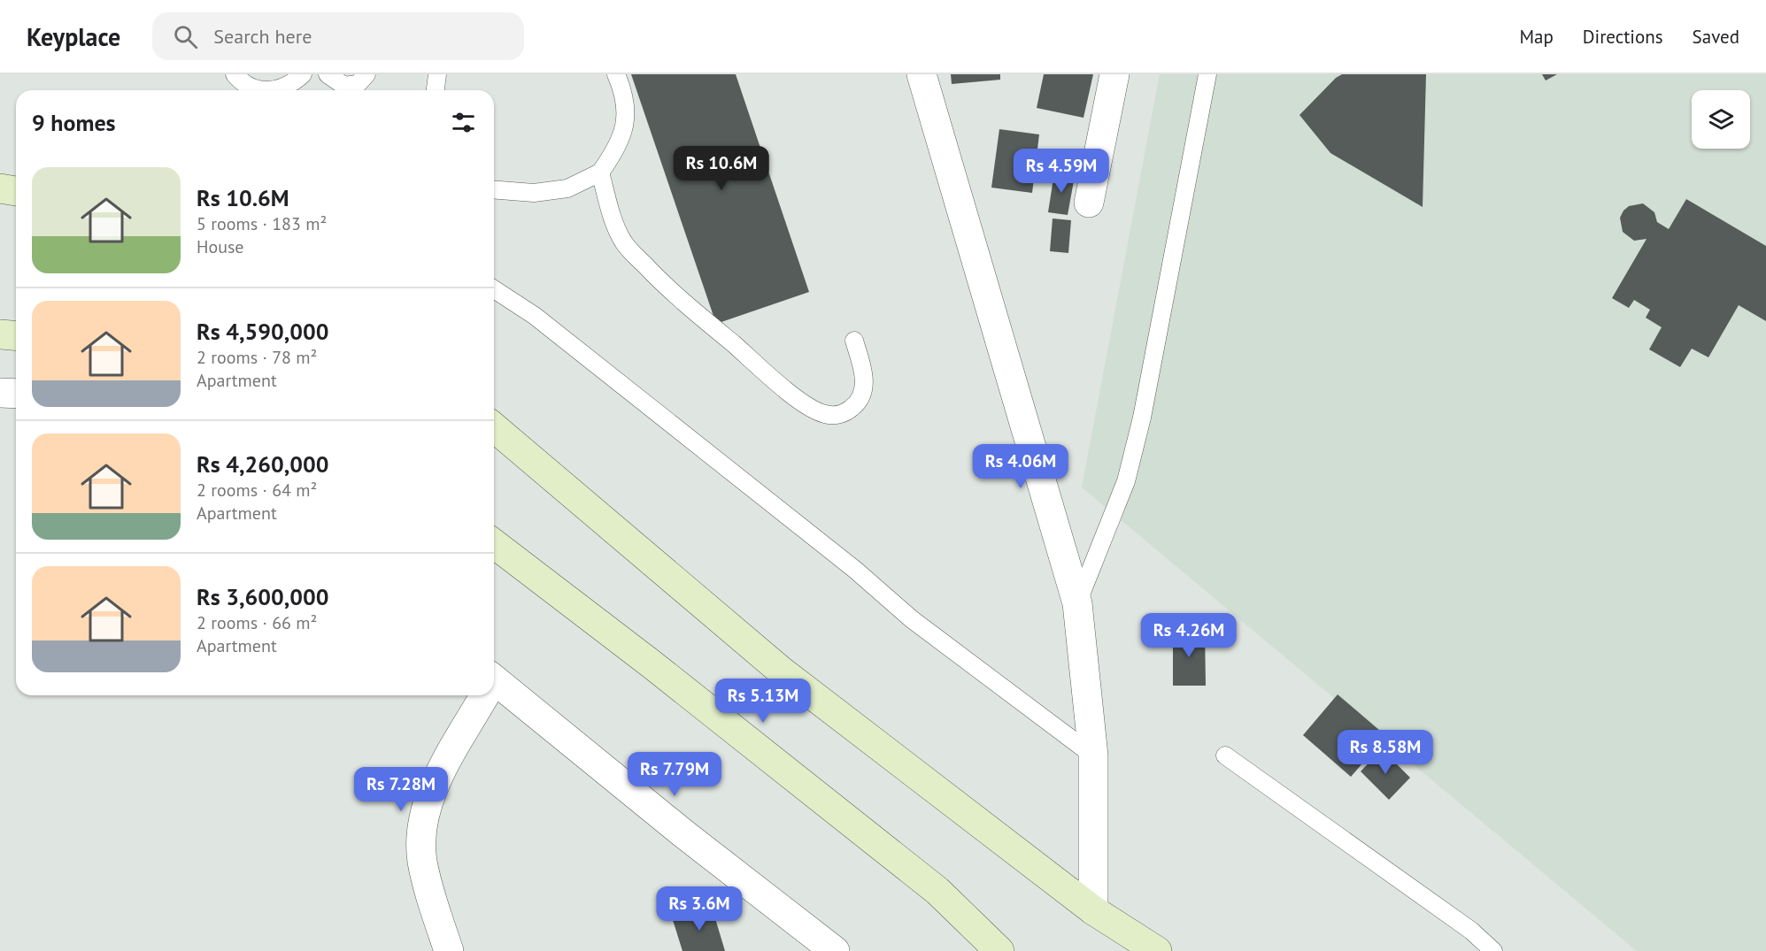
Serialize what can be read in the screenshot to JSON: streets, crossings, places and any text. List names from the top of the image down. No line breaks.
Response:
{"page":{"header":"Keyplace","search":"Search here","nav":["Map","Directions","Saved"],"heading":"9 homes","price":["Rs 10.6M","Rs 4.59M","Rs 4.06M","Rs 4.26M","Rs 5.13M","Rs 8.58M","Rs 7.79M","Rs 7.28M","Rs 3.6M"],"list":[{"name":"Rs 10.6M","note":"5 rooms · 183 m² · House"},{"name":"Rs 4,590,000","note":"2 rooms · 78 m² · Apartment"},{"name":"Rs 4,260,000","note":"2 rooms · 64 m² · Apartment"},{"name":"Rs 3,600,000","note":"2 rooms · 66 m² · Apartment"}]}}
